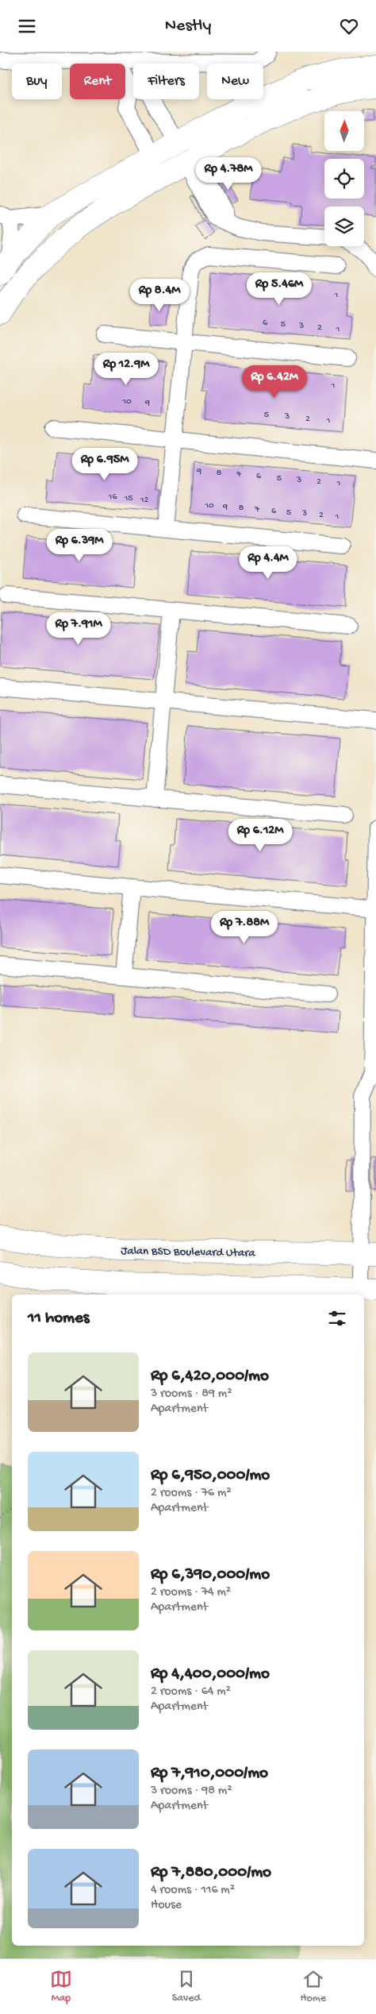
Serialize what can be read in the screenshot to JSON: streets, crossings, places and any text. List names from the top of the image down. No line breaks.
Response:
{"streets":{"street":["Jalan BSD Boulevard Utara"]},"house_numbers":["1","6","5","3","2","1","1","10","9","5","3","2","1","9","8","7","6","5","3","2","1","16","15","12","10","9","8","7","6","5","3","2","1"],"north":"top","page":{"header":"Nestly","chip":["Buy","Rent","Filters","New"],"price":["Rp 4.78M","Rp 5.46M","Rp 8.4M","Rp 12.9M","Rp 6.42M","Rp 6.95M","Rp 6.39M","Rp 4.4M","Rp 7.91M","Rp 6.12M","Rp 7.88M"],"heading":"11 homes","list":[{"name":"Rp 6,420,000/mo","note":"3 rooms · 89 m² · Apartment"},{"name":"Rp 6,950,000/mo","note":"2 rooms · 76 m² · Apartment"},{"name":"Rp 6,390,000/mo","note":"2 rooms · 74 m² · Apartment"},{"name":"Rp 4,400,000/mo","note":"2 rooms · 64 m² · Apartment"},{"name":"Rp 7,910,000/mo","note":"3 rooms · 98 m² · Apartment"},{"name":"Rp 7,880,000/mo","note":"4 rooms · 116 m² · House"}],"tabs":["Map","Saved","Home"]}}
